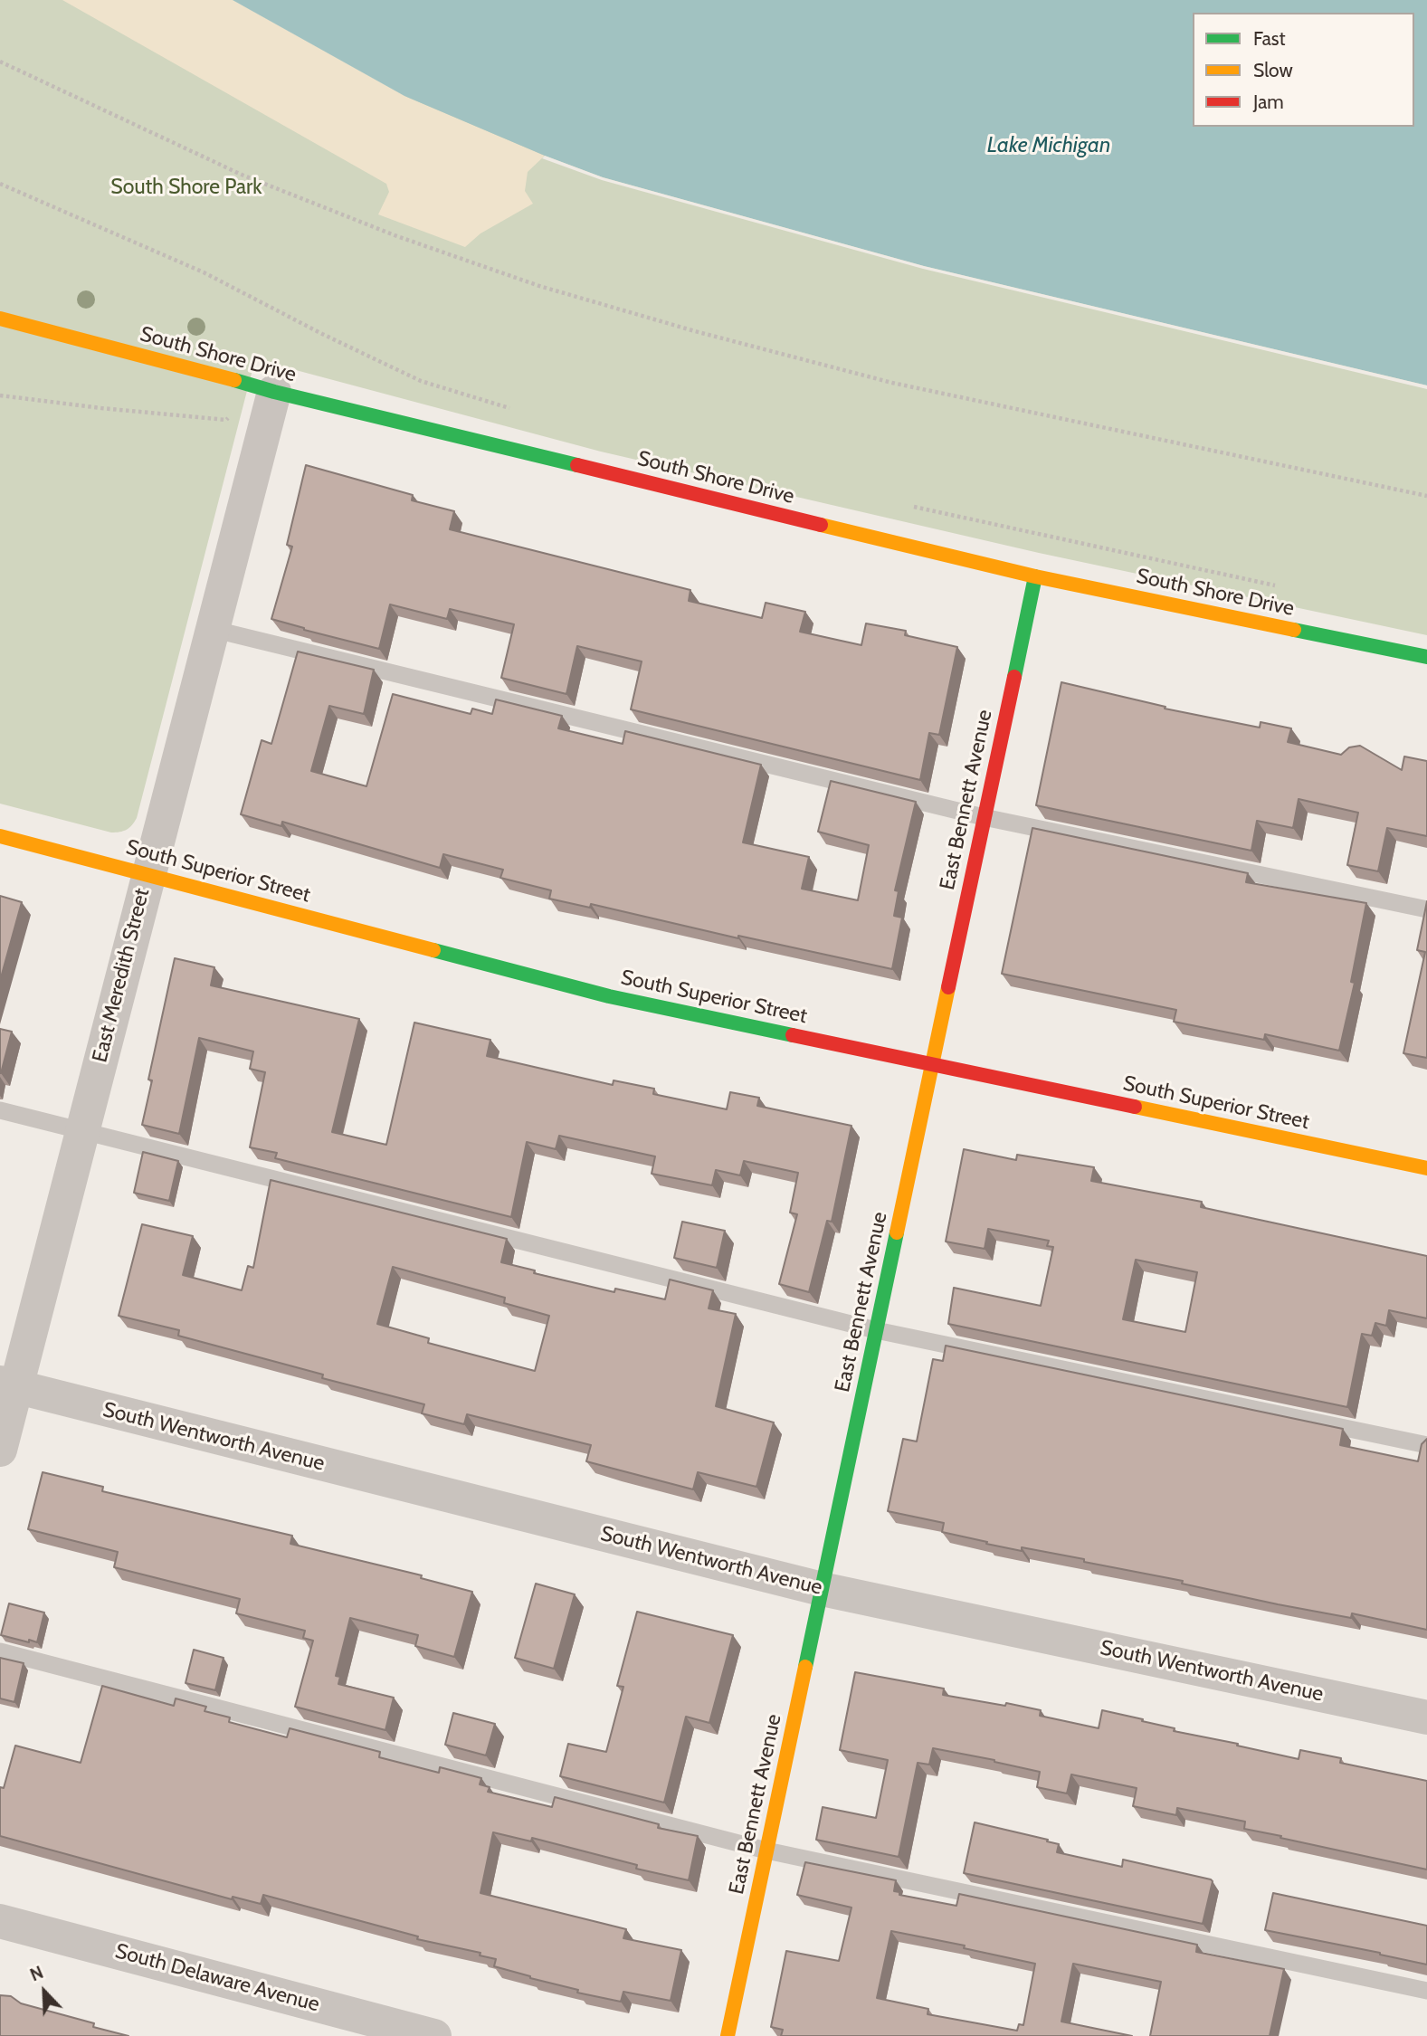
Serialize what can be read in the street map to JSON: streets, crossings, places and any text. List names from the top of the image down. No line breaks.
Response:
{"streets":{"street":["South Shore Drive","East Bennett Avenue","South Superior Street","East Meredith Street","South Wentworth Avenue","South Delaware Avenue"]},"crossings":[["South Shore Drive","East Bennett Avenue"],["South Shore Drive","East Meredith Street"],["East Bennett Avenue","South Superior Street"],["East Bennett Avenue","South Wentworth Avenue"],["South Superior Street","East Meredith Street"],["East Meredith Street","South Wentworth Avenue"]],"water":["Lake Michigan"],"parks":["South Shore Park"],"legend":["Fast","Slow","Jam"],"north":"top left"}
